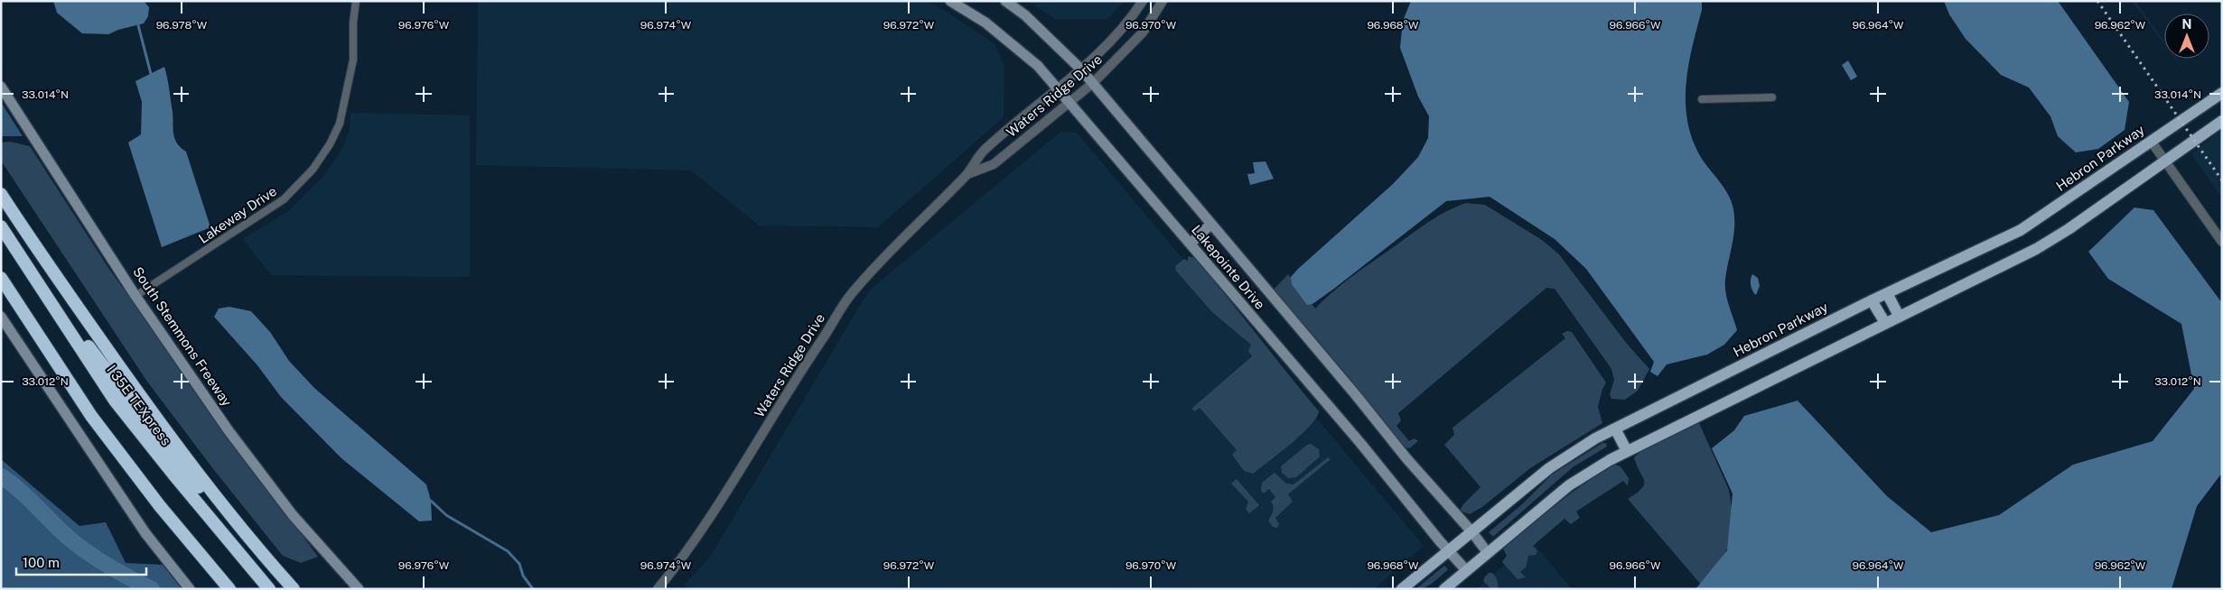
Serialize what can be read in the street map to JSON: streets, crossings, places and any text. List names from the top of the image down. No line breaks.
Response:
{"streets":{"highway":["I 35E TEXpress"],"main road":["Hebron Parkway","Lakepointe Drive","South Stemmons Freeway"],"street":["Waters Ridge Drive","Lakeway Drive"]},"crossings":[["Waters Ridge Drive","Lakepointe Drive"],["Hebron Parkway","Lakepointe Drive"],["Lakeway Drive","South Stemmons Freeway"]],"scale_bar":"100 m","north":"top","coordinates":["96.978°W","96.976°W","96.974°W","96.972°W","96.970°W","96.968°W","96.966°W","96.964°W","96.962°W","33.014°N","33.012°N"]}
